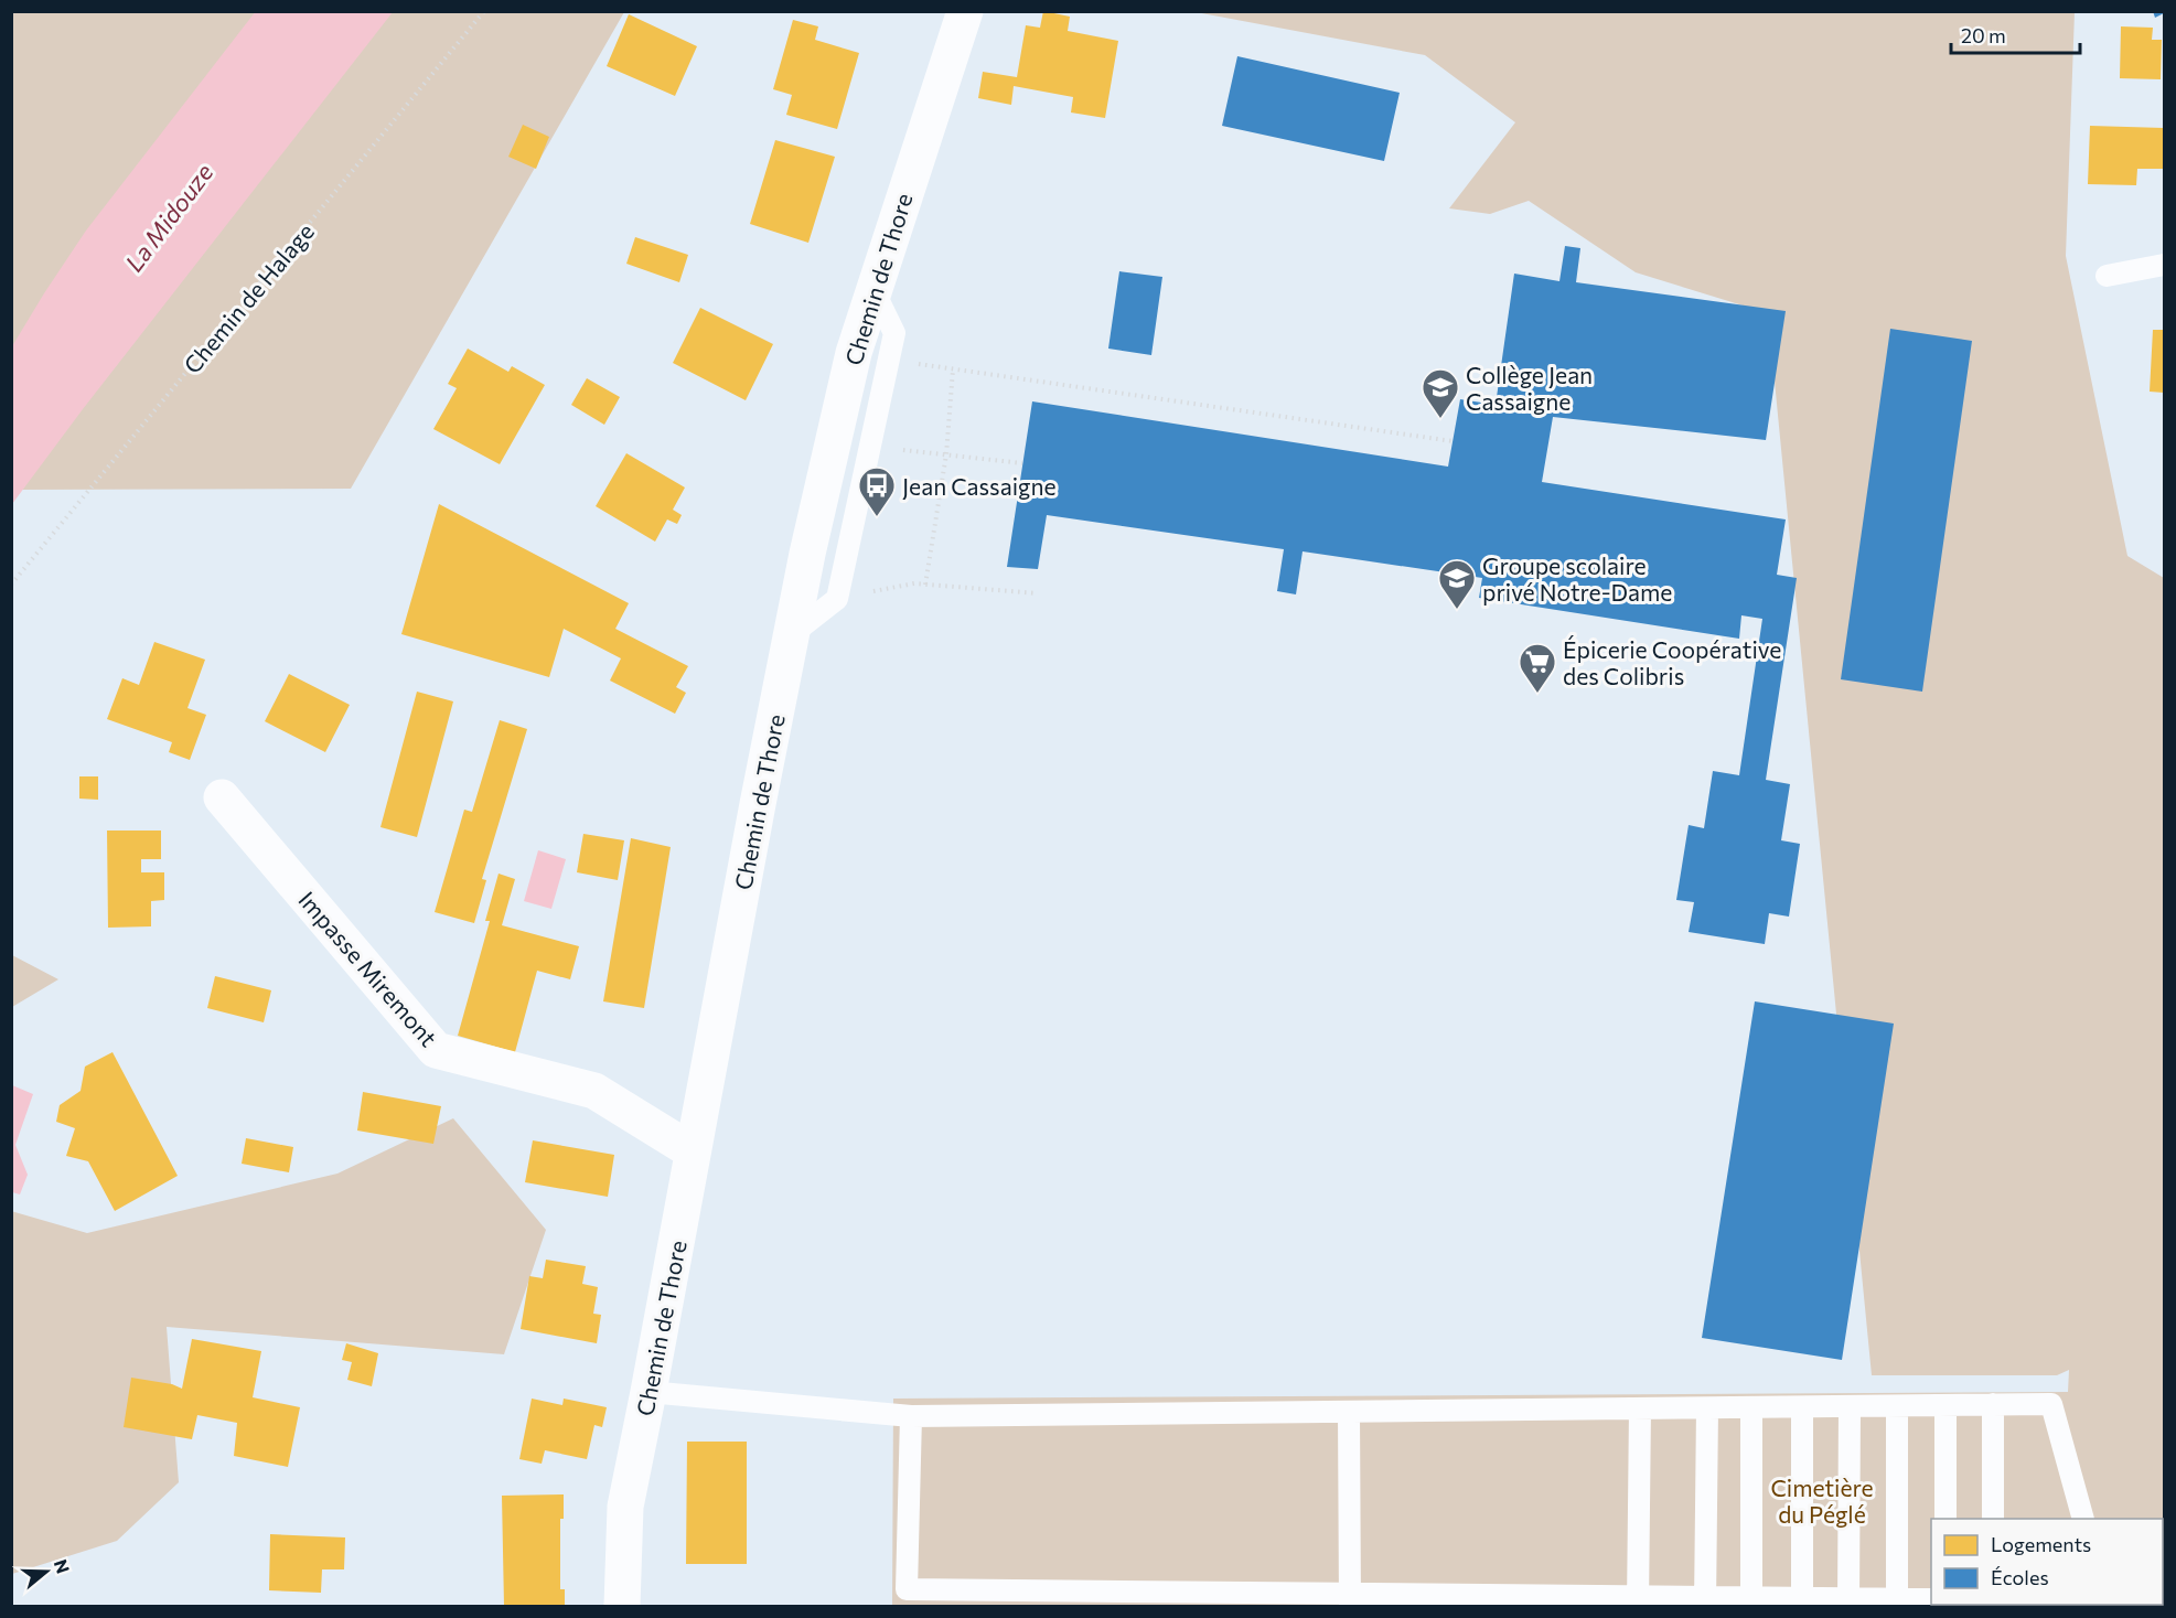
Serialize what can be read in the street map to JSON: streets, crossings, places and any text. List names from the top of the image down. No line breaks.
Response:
{"streets":{"street":["Chemin de Thore","Impasse Miremont"],"path":["Chemin de Halage"]},"crossings":[["Chemin de Thore","Impasse Miremont"]],"water":["La Midouze"],"parks":["Cimetière du Péglé"],"places":{"school or university":["Collège Jean Cassaigne","Groupe scolaire privé Notre-Dame"],"bus stop":["Jean Cassaigne"],"supermarket":["Épicerie Coopérative des Colibris"]},"legend":["Logements","Écoles"],"scale_bar":"20 m","north":"right"}
